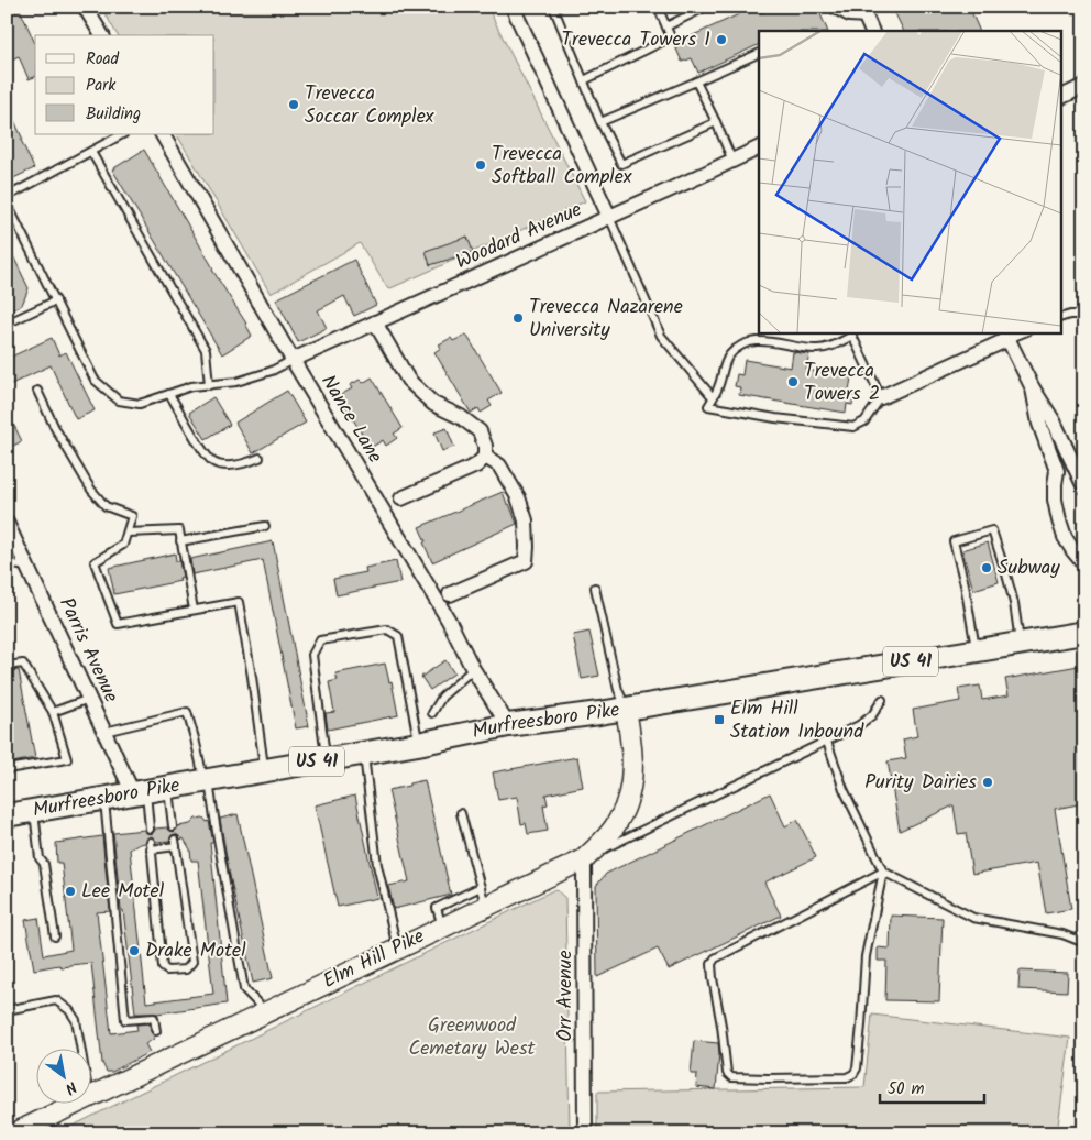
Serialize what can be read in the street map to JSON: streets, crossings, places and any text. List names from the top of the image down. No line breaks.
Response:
{"streets":{"main road":["US 41","Murfreesboro Pike","Elm Hill Pike"],"street":["Woodard Avenue","Nance Lane","Parris Avenue","Orr Avenue"]},"crossings":[["Woodard Avenue","Nance Lane"],["Nance Lane","Murfreesboro Pike"],["Parris Avenue","Murfreesboro Pike"],["Murfreesboro Pike","Elm Hill Pike"],["Elm Hill Pike","Orr Avenue"]],"parks":["Greenwood Cemetary West"],"places":{"other":["Trevecca Towers 1","Trevecca Soccar Complex","Trevecca Softball Complex","Trevecca Nazarene University","Trevecca Towers 2","Subway","Purity Dairies","Lee Motel","Drake Motel"],"transit":["Elm Hill Station Inbound"]},"legend":["Road","Park","Building"],"scale_bar":"50 m","north":"bottom right"}
